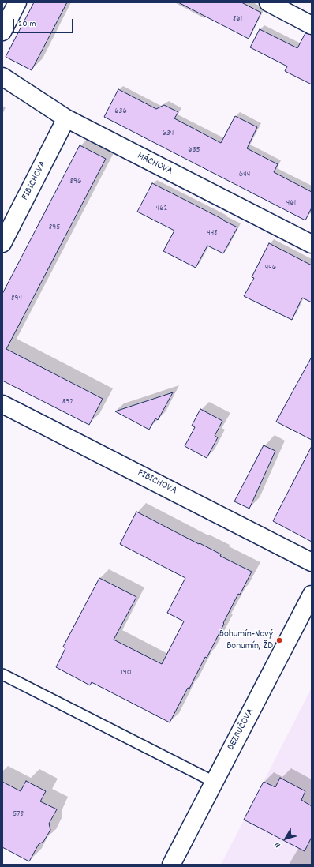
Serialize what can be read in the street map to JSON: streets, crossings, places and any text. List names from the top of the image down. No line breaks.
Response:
{"streets":{"street":["MÁCHOVA","FIBICHOVA","BEZRUČOVA"]},"crossings":[["MÁCHOVA","FIBICHOVA"]],"places":["Bohumín-Nový Bohumín, ŽD"],"house_numbers":["861","636","634","635","644","896","461","462","895","448","446","894","892","190","578"],"scale_bar":"20 m","north":"bottom left"}
